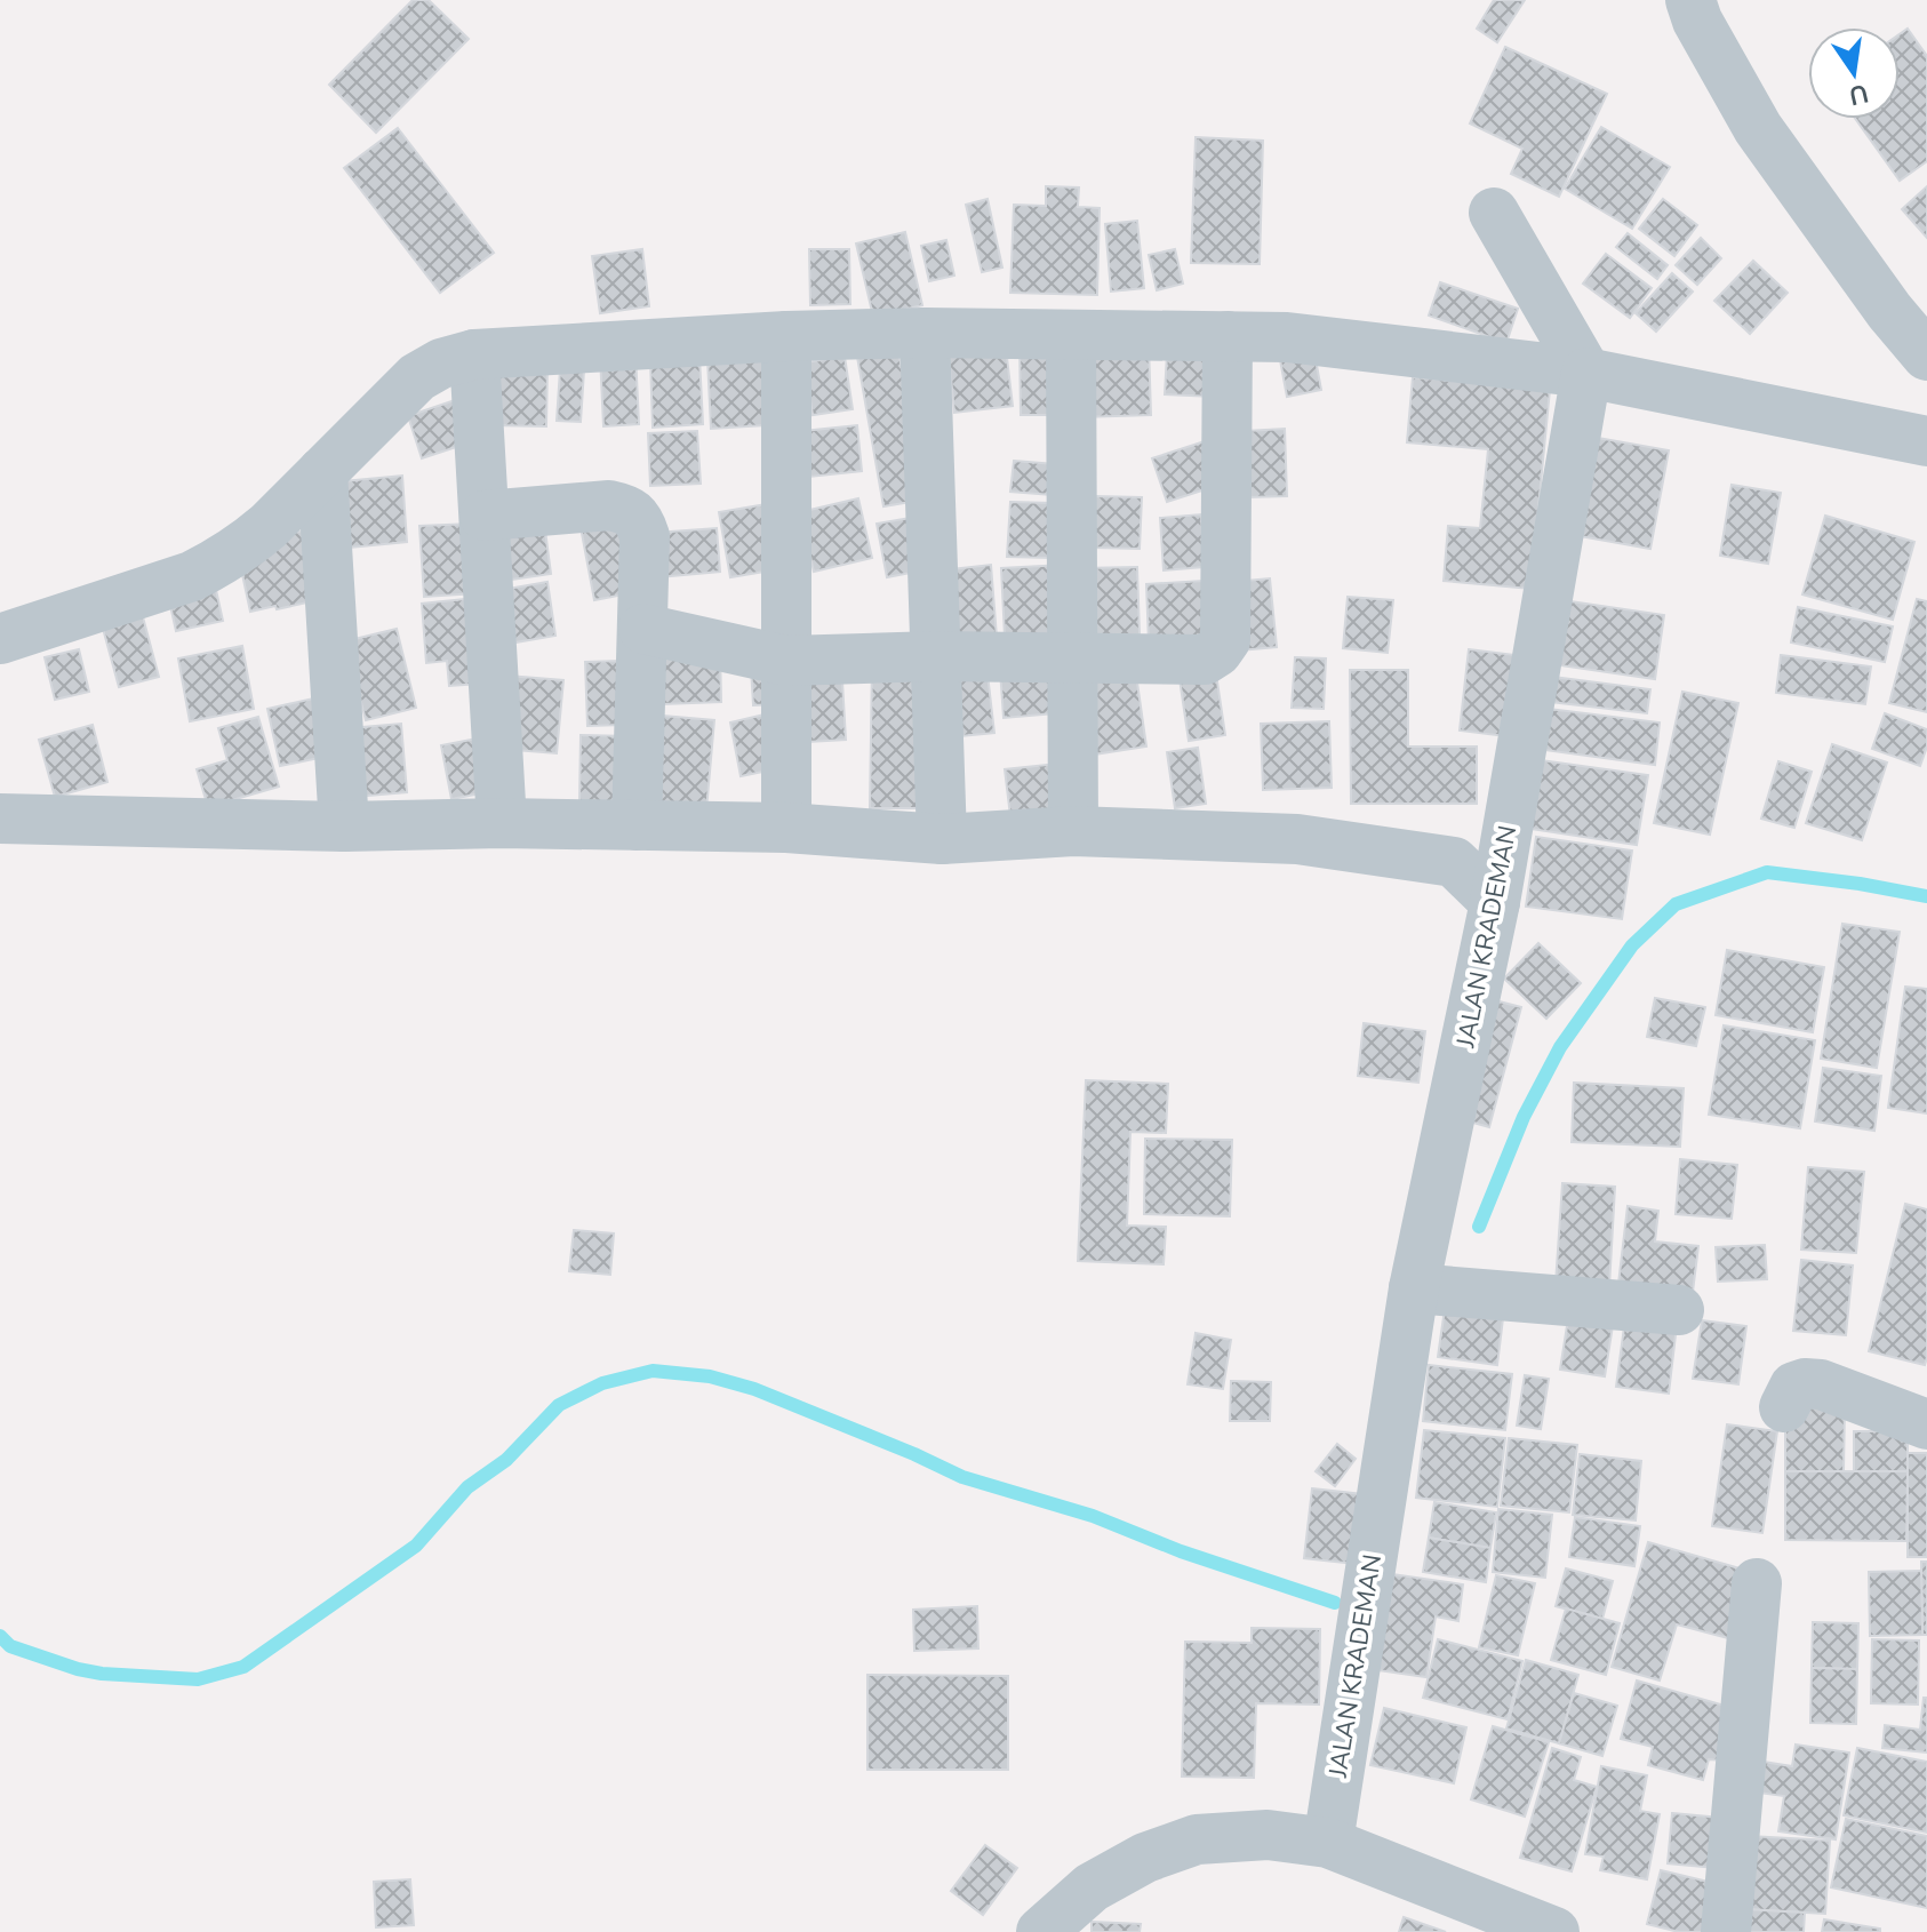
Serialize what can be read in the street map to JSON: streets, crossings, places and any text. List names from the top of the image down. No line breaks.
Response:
{"streets":{"street":["JALAN KRADEMAN"]},"north":"bottom"}
